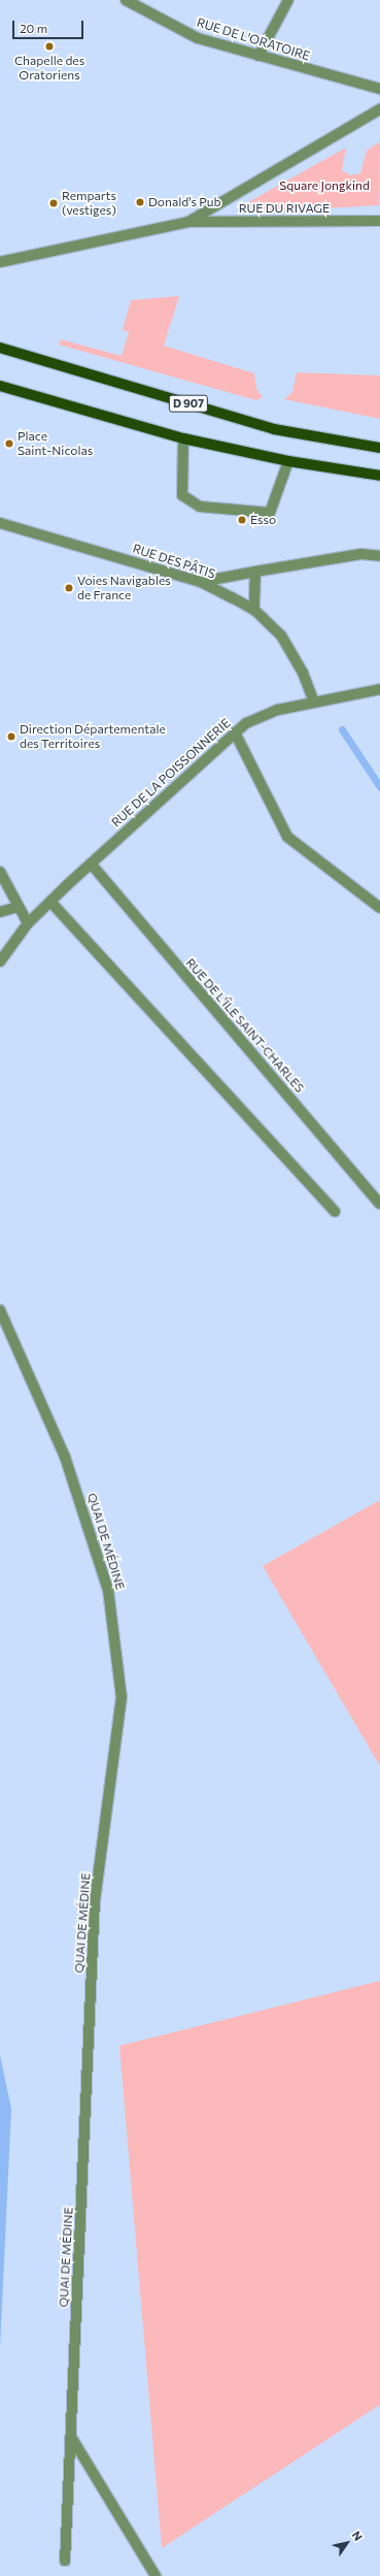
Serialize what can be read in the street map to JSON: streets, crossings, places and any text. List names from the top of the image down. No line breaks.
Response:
{"streets":{"main road":["D 907"],"street":["RUE DE L'ORATOIRE","RUE DU RIVAGE","RUE DES PÂTIS","RUE DE LA POISSONNERIE","RUE DE L'ÎLE SAINT-CHARLES","QUAI DE MÉDINE"]},"crossings":[["RUE DES PÂTIS","RUE DE LA POISSONNERIE"],["RUE DE LA POISSONNERIE","RUE DE L'ÎLE SAINT-CHARLES"]],"parks":["Square Jongkind"],"places":["Chapelle des Oratoriens","Donald's Pub","Remparts (vestiges)","Place Saint-Nicolas","Esso","Voies Navigables de France","Direction Départementale des Territoires"],"scale_bar":"20 m","north":"top right"}
